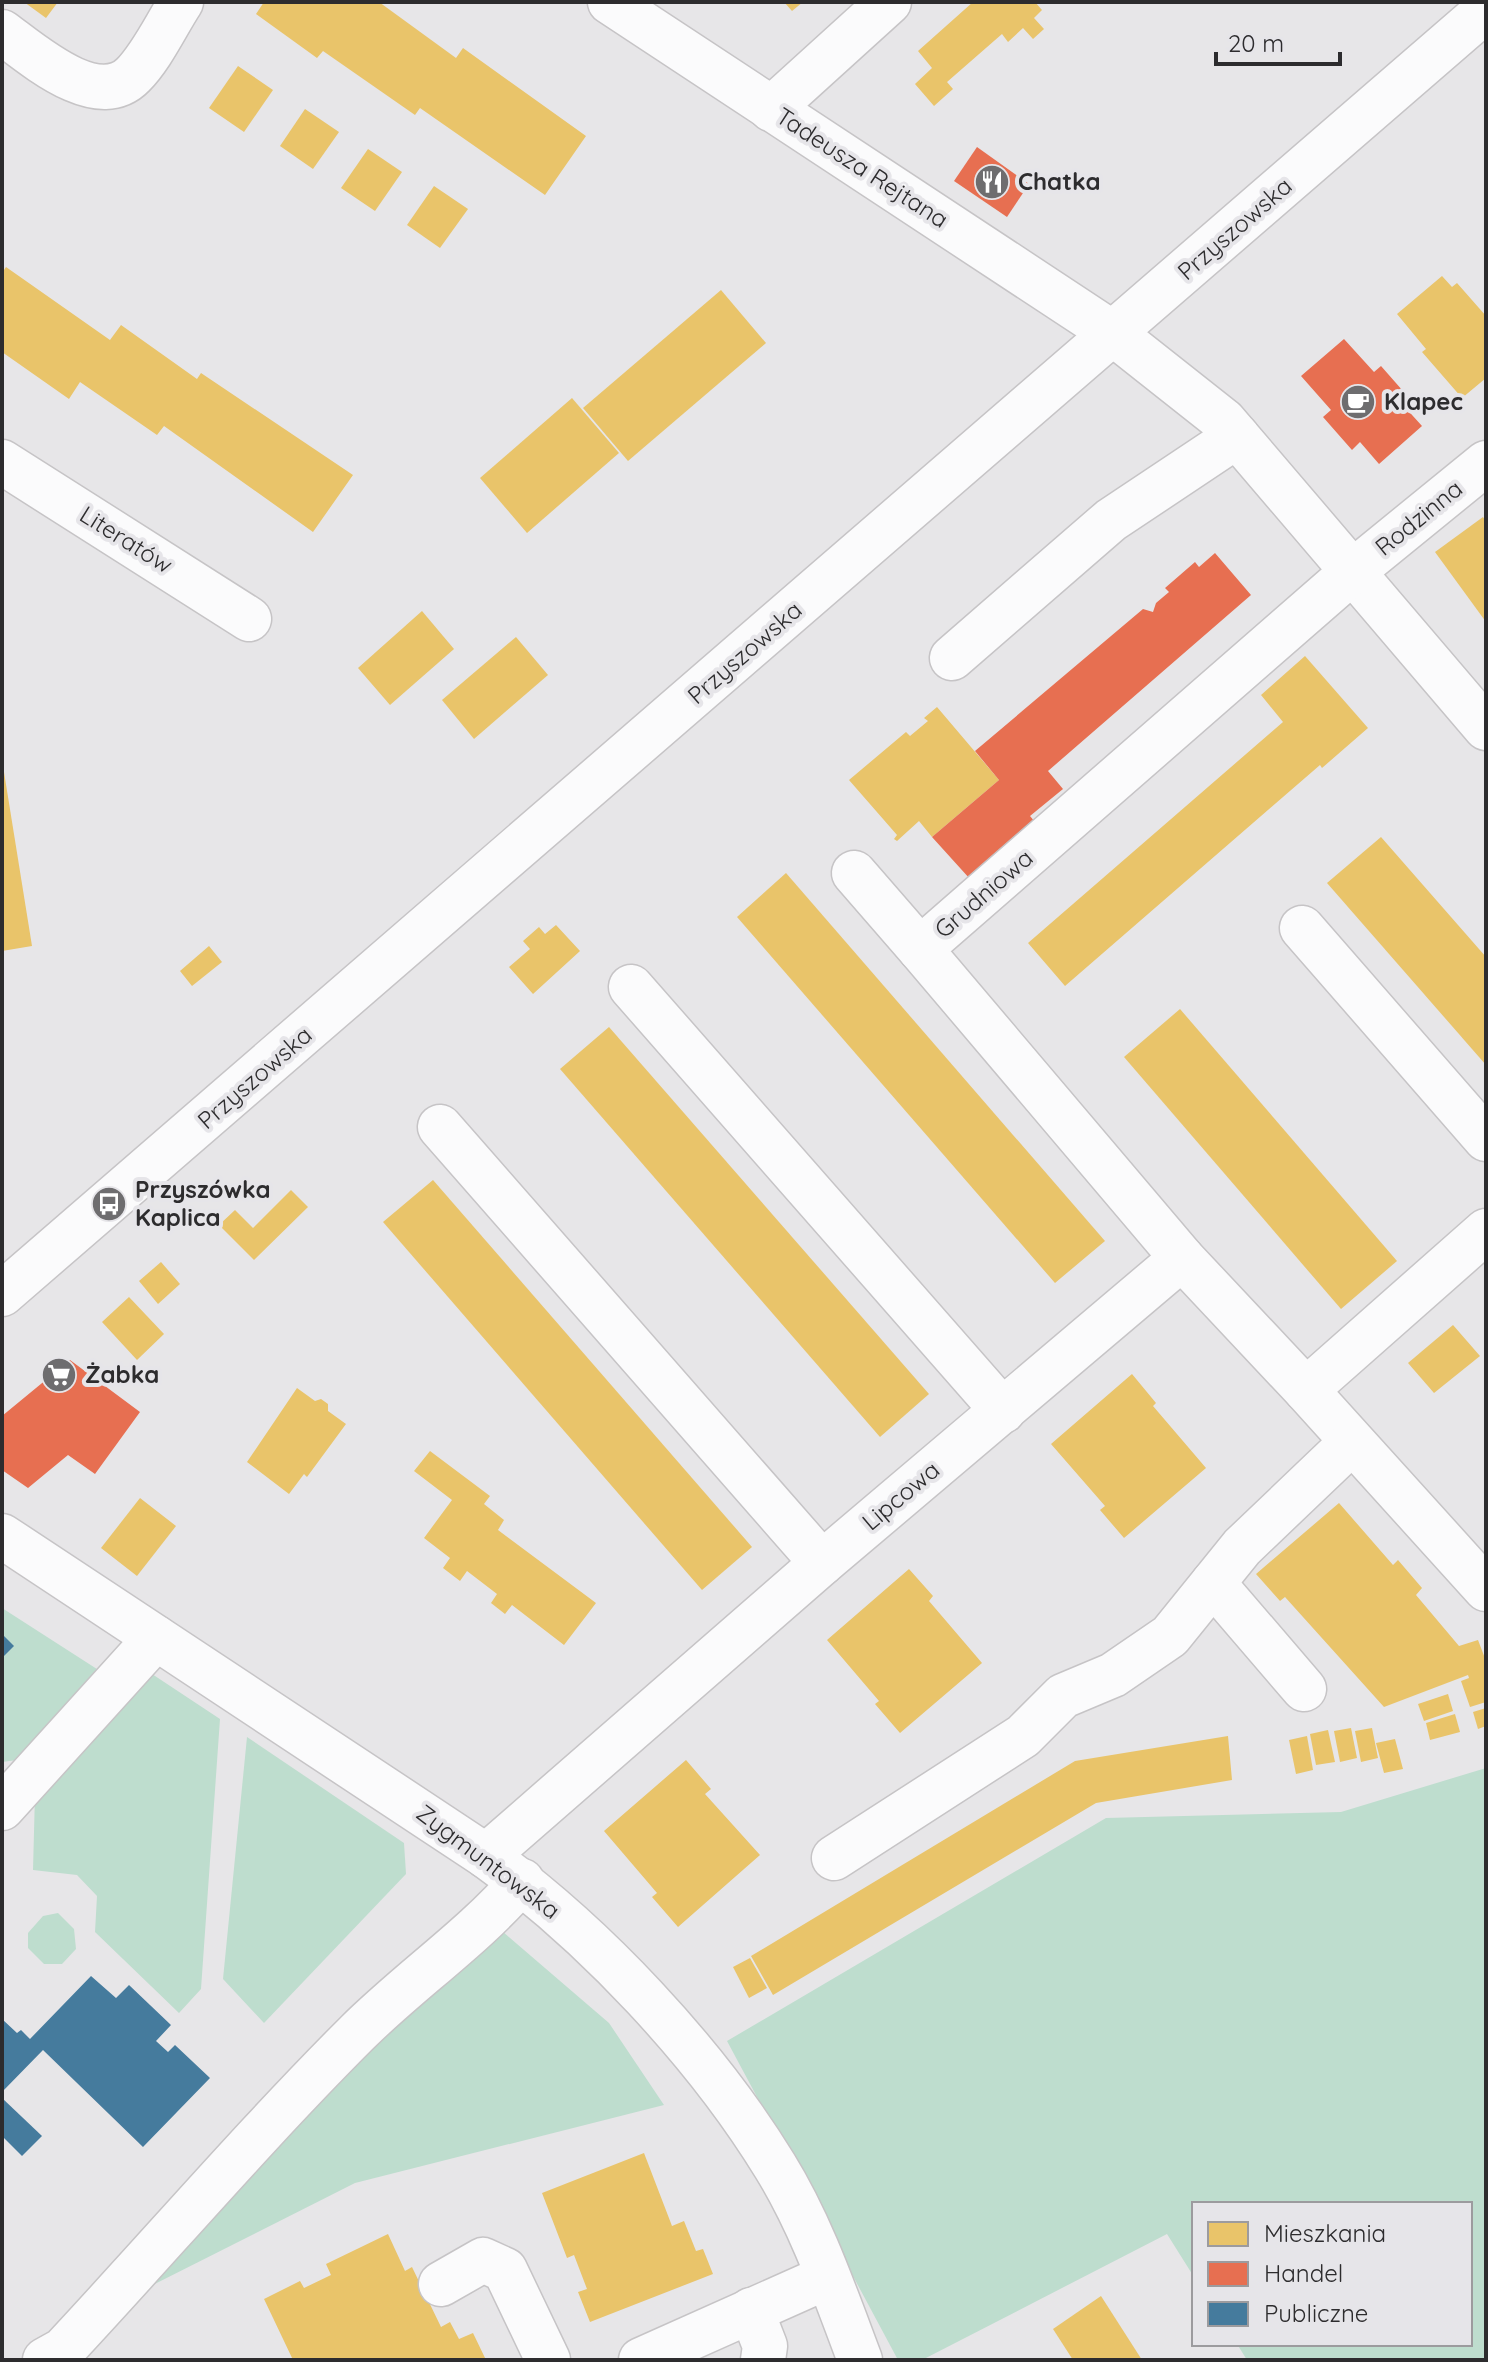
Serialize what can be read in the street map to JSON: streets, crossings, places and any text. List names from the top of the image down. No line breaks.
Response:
{"streets":{"street":["Tadeusza Rejtana","Przyszowska","Rodzinna","Literatów","Grudniowa","Lipcowa","Zygmuntowska"]},"crossings":[["Tadeusza Rejtana","Przyszowska"],["Rodzinna","Grudniowa"],["Grudniowa","Lipcowa"],["Lipcowa","Zygmuntowska"]],"places":{"restaurant":["Chatka"],"cafe":["Klapec"],"bus stop":["Przyszówka Kaplica"],"supermarket":["Żabka"]},"legend":["Mieszkania","Handel","Publiczne"],"scale_bar":"20 m"}
